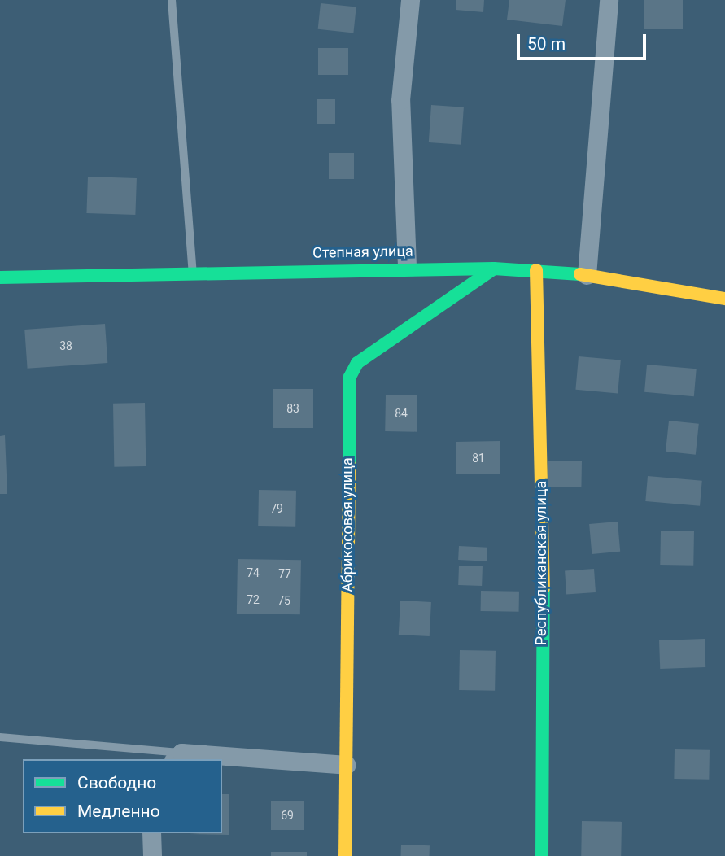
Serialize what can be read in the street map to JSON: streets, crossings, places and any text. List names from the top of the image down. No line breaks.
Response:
{"streets":{"street":["Степная улица","Абрикосовая улица","Республиканская улица"]},"crossings":[["Степная улица","Абрикосовая улица"],["Степная улица","Республиканская улица"]],"house_numbers":["38","83","84","81","79","74","77","72","75","69"],"legend":["Свободно","Медленно"],"scale_bar":"50 m"}
